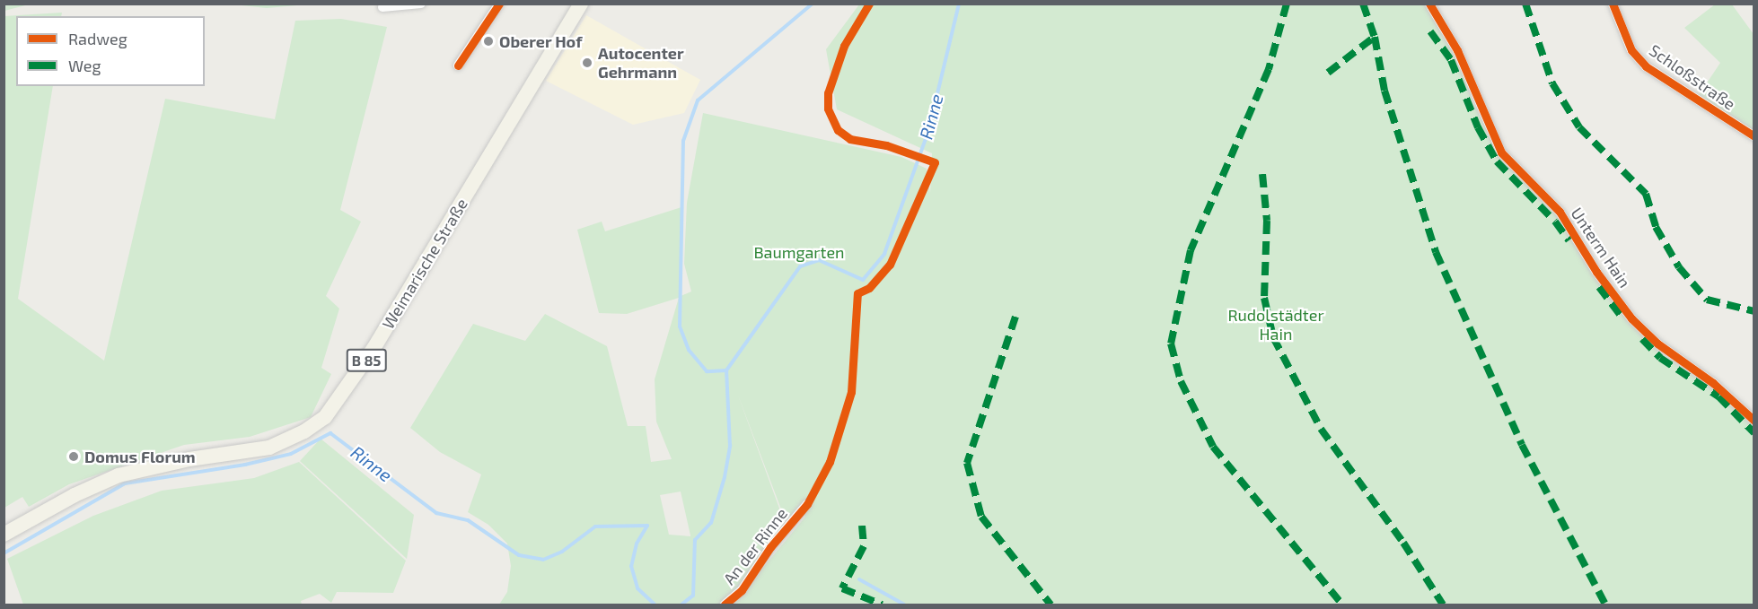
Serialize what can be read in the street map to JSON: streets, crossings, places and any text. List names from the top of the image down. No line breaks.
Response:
{"streets":{"main road":["Weimarische Straße","B 85"],"street":["Schloßstraße","Unterm Hain","An der Rinne"]},"water":["Rinne"],"parks":["Baumgarten","Rudolstädter Hain"],"places":["Oberer Hof","Autocenter Gehrmann","Domus Florum"],"legend":["Radweg","Weg"]}
